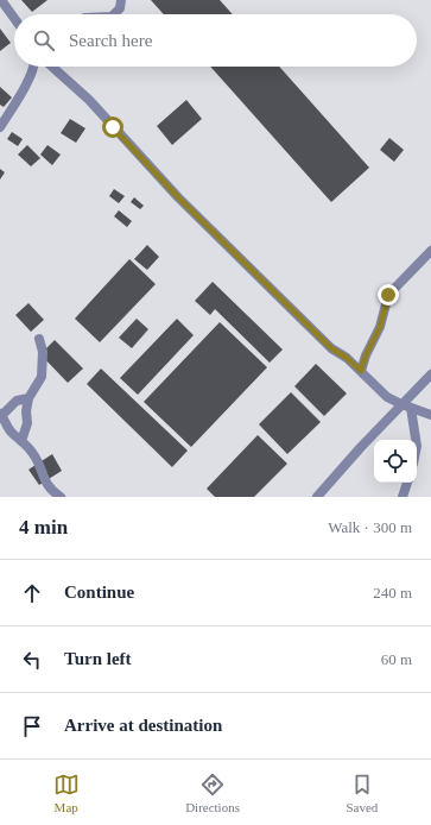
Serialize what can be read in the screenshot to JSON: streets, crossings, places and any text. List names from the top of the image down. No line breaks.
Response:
{"page":{"search":"Search here","heading":["4 min","Walk · 300 m"],"list":[["Continue","240 m"],["Turn left","60 m"],"Arrive at destination"],"nav":["Map","Directions","Saved"]}}
